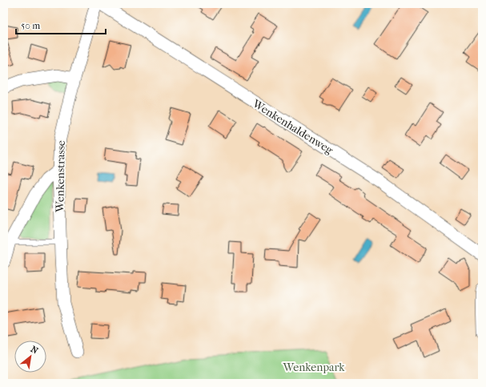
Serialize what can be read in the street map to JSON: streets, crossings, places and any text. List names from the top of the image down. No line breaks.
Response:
{"streets":{"street":["Wenkenhaldenweg","Wenkenstrasse"]},"parks":["Wenkenpark"],"scale_bar":"50 m","north":"top right"}
